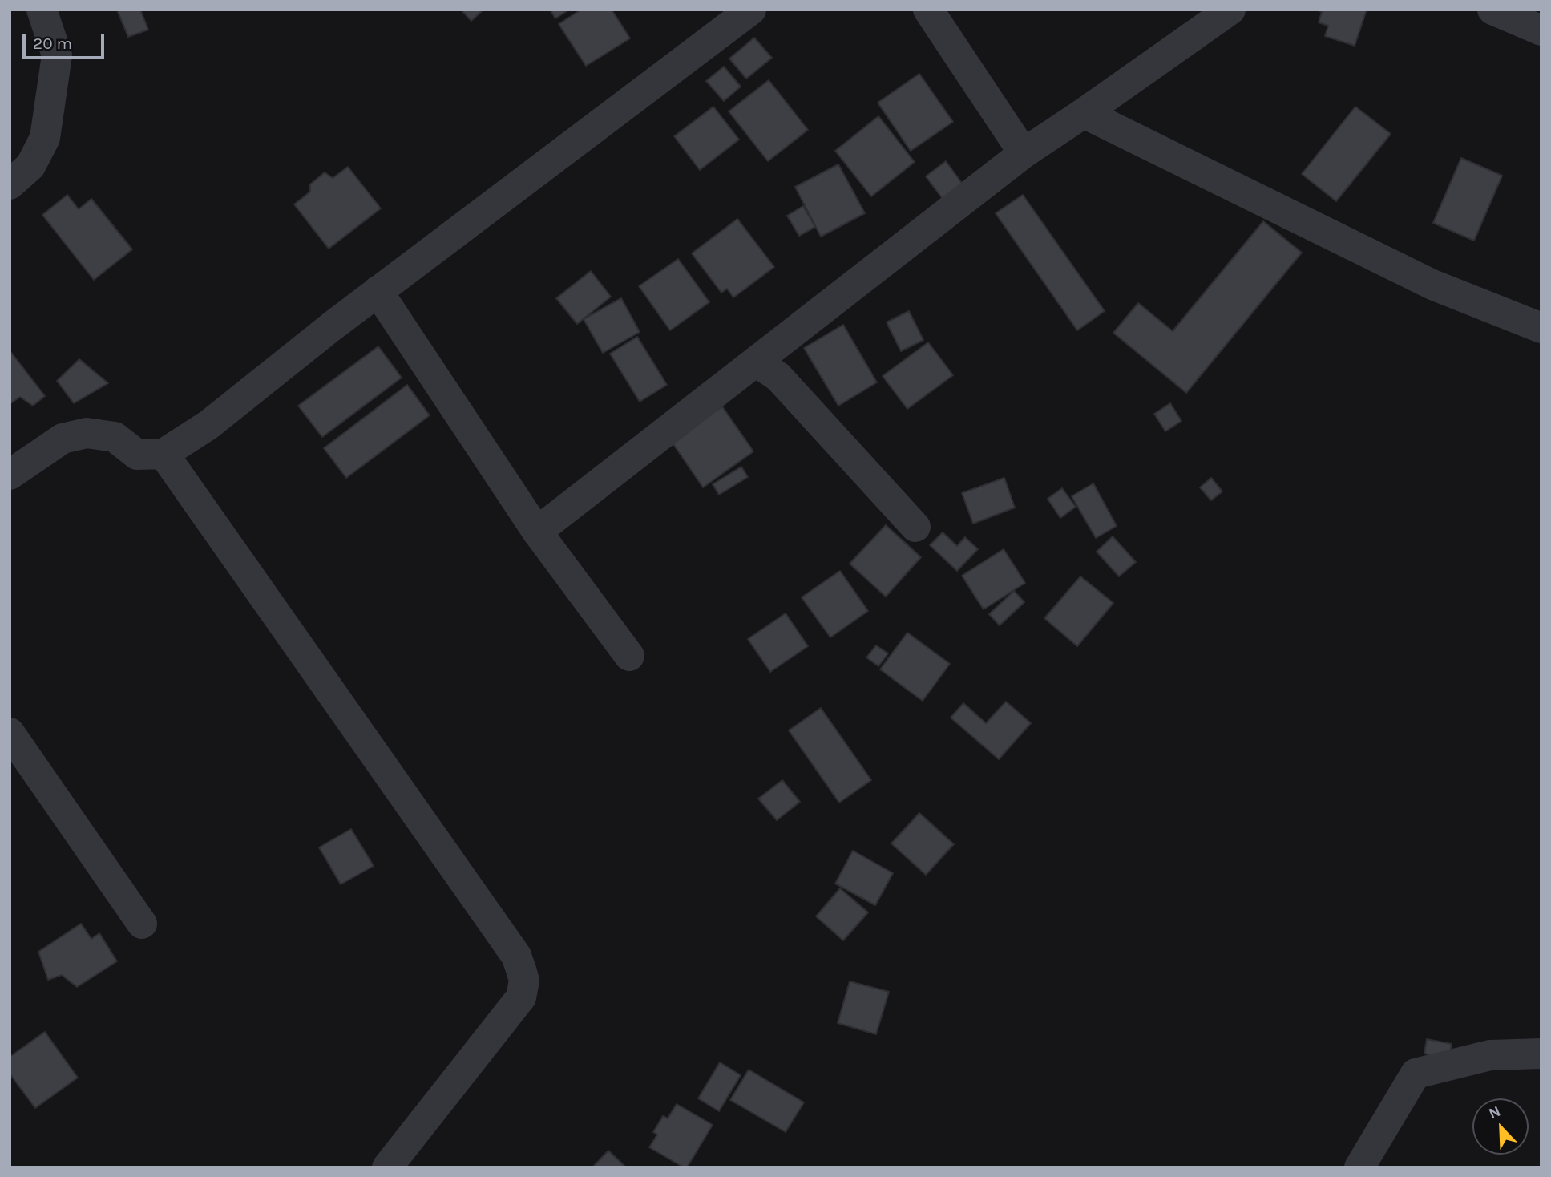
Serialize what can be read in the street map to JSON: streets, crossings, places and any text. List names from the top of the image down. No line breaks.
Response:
{"scale_bar":"20 m","north":"top left"}
